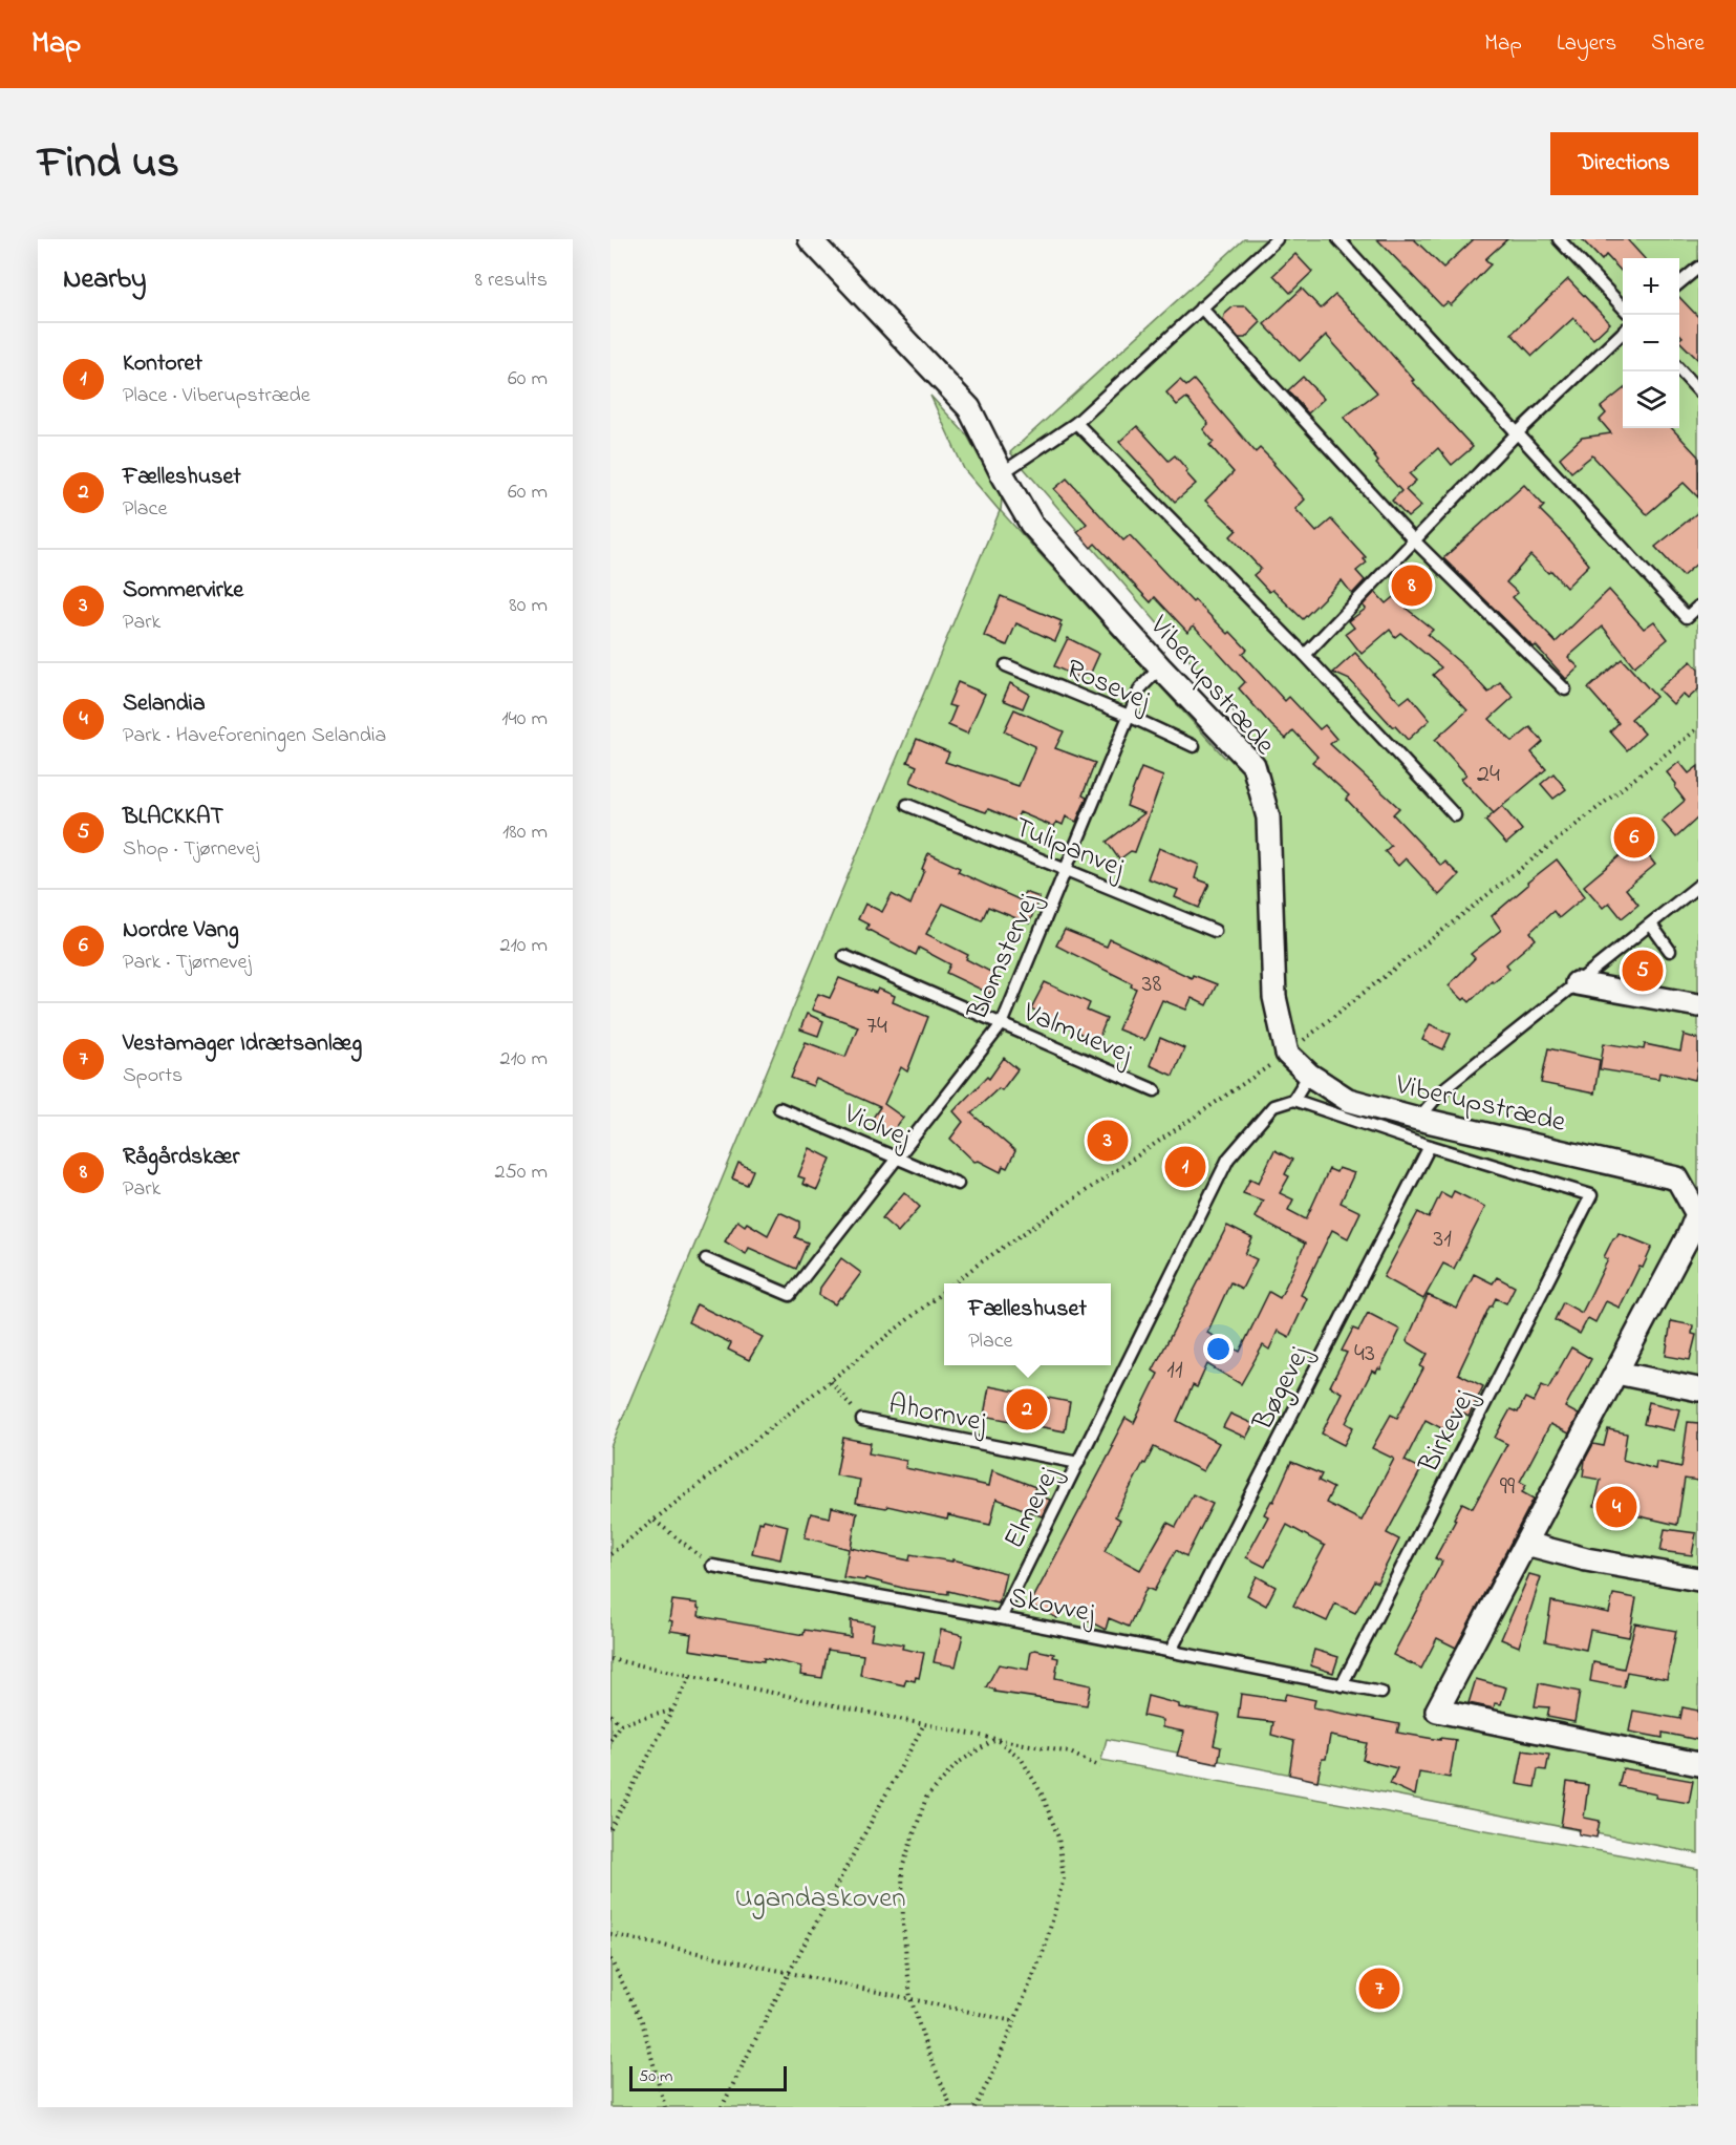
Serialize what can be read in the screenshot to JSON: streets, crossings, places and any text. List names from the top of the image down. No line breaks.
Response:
{"streets":{"street":["Viberupstræde"],"lane":["Rosevej","Tulipanvej","Blomstervej","Valmuevej","Violvej","Bøgevej","Ahornvej","Birkevej","Elmevej","Skovvej"]},"crossings":[["Rosevej","Blomstervej"],["Viberupstræde","Blomstervej"],["Tulipanvej","Blomstervej"],["Blomstervej","Valmuevej"],["Blomstervej","Violvej"],["Bøgevej","Birkevej"],["Bøgevej","Skovvej"],["Ahornvej","Elmevej"],["Birkevej","Skovvej"],["Elmevej","Skovvej"]],"parks":["Ugandaskoven"],"house_numbers":["24","38","74","31","43","11","99"],"scale_bar":"50 m","page":{"header":"Map","nav":["Map","Layers","Share"],"title":"Find us","buttons":"Directions","heading":["Nearby","8 results"],"map_buttons":["+","−"],"list":[{"mark":"1","name":"Kontoret","note":"Place · Viberupstræde","value":"60 m"},{"mark":"2","name":"Fælleshuset","note":"Place","value":"60 m"},{"mark":"3","name":"Sommervirke","note":"Park","value":"80 m"},{"mark":"4","name":"Selandia","note":"Park · Haveforeningen Selandia","value":"140 m"},{"mark":"5","name":"BLACKKAT","note":"Shop · Tjørnevej","value":"180 m"},{"mark":"6","name":"Nordre Vang","note":"Park · Tjørnevej","value":"210 m"},{"mark":"7","name":"Vestamager Idrætsanlæg","note":"Sports","value":"210 m"},{"mark":"8","name":"Rågårdskær","note":"Park","value":"250 m"}],"pins":["8","6","5","3","1","2","4","7"],"popup":["Fælleshuset","Place"],"scale":"50 m"}}
